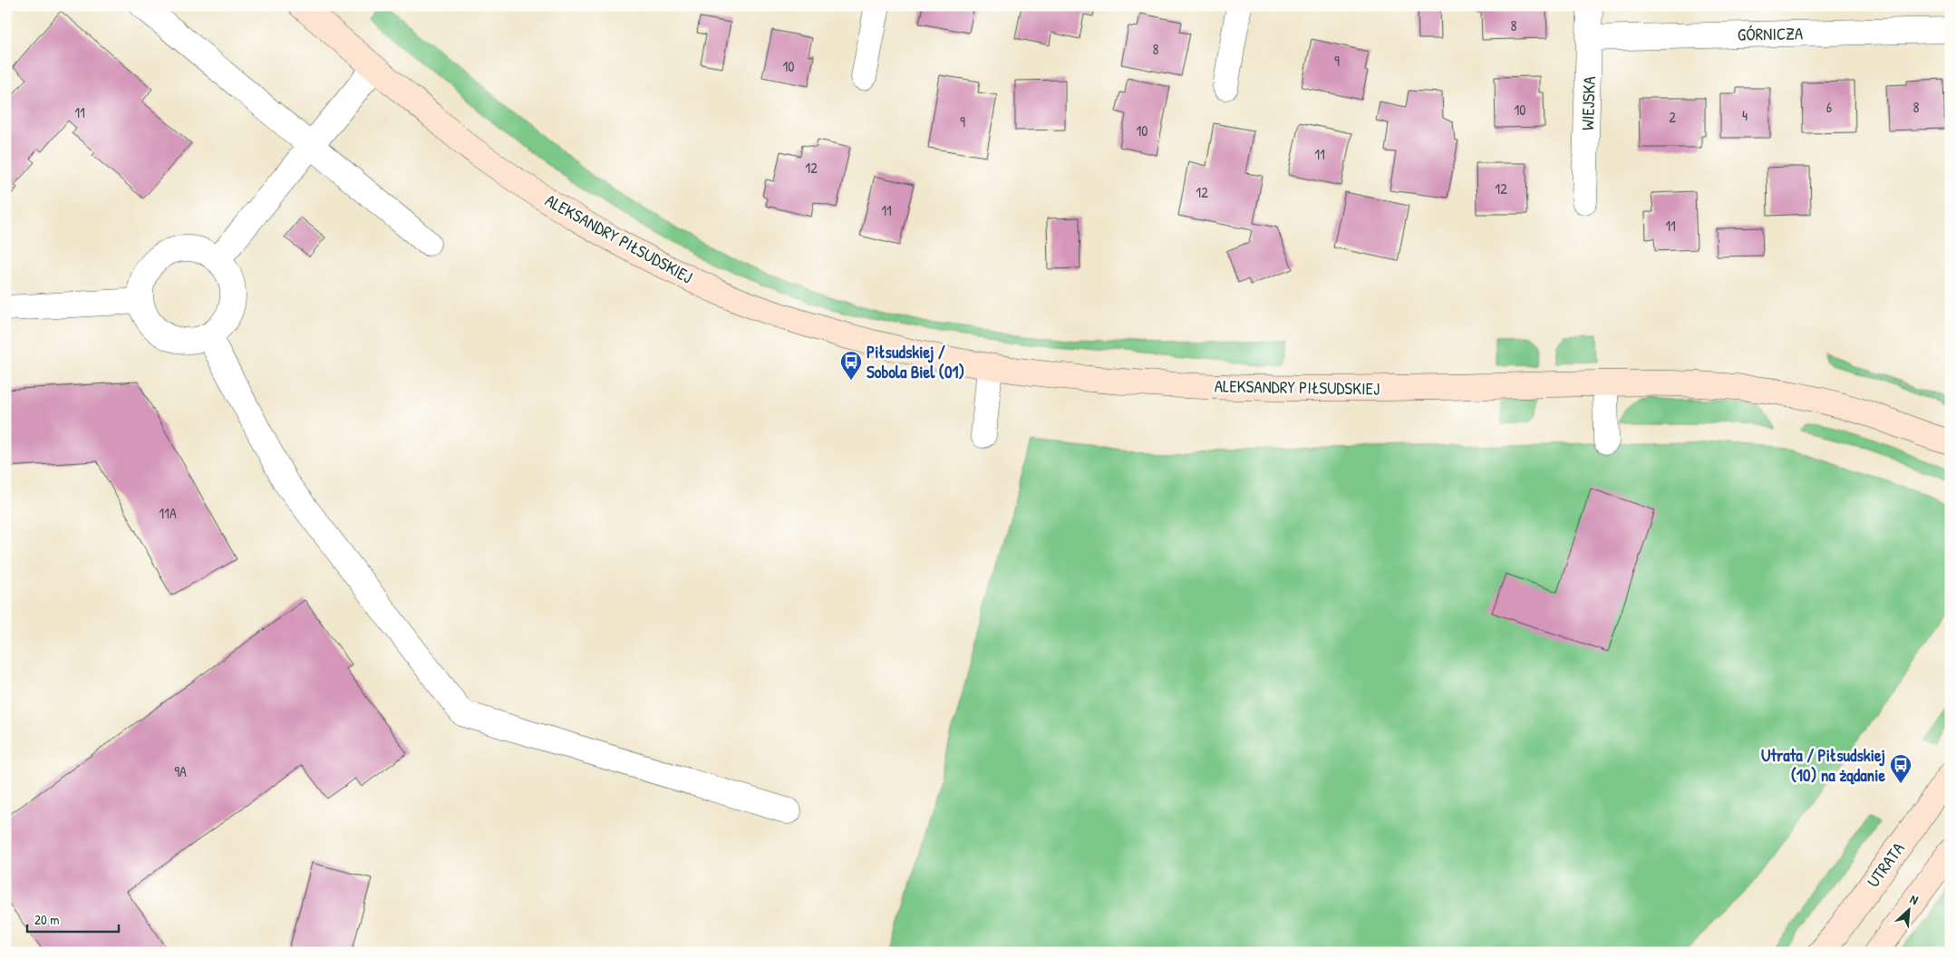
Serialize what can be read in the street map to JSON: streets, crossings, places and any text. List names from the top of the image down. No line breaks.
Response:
{"streets":{"street":["GÓRNICZA","WIEJSKA","ALEKSANDRY PIŁSUDSKIEJ","UTRATA"]},"crossings":[["GÓRNICZA","WIEJSKA"]],"places":{"bus stop":["Piłsudskiej / Sobola Biel (01)","Utrata / Piłsudskiej (10) na żądanie"]},"house_numbers":["8","8","9","10","6","8","10","11","4","2","9","10","11","12","12","12","11","11","11A","9A"],"scale_bar":"20 m","north":"top right"}
